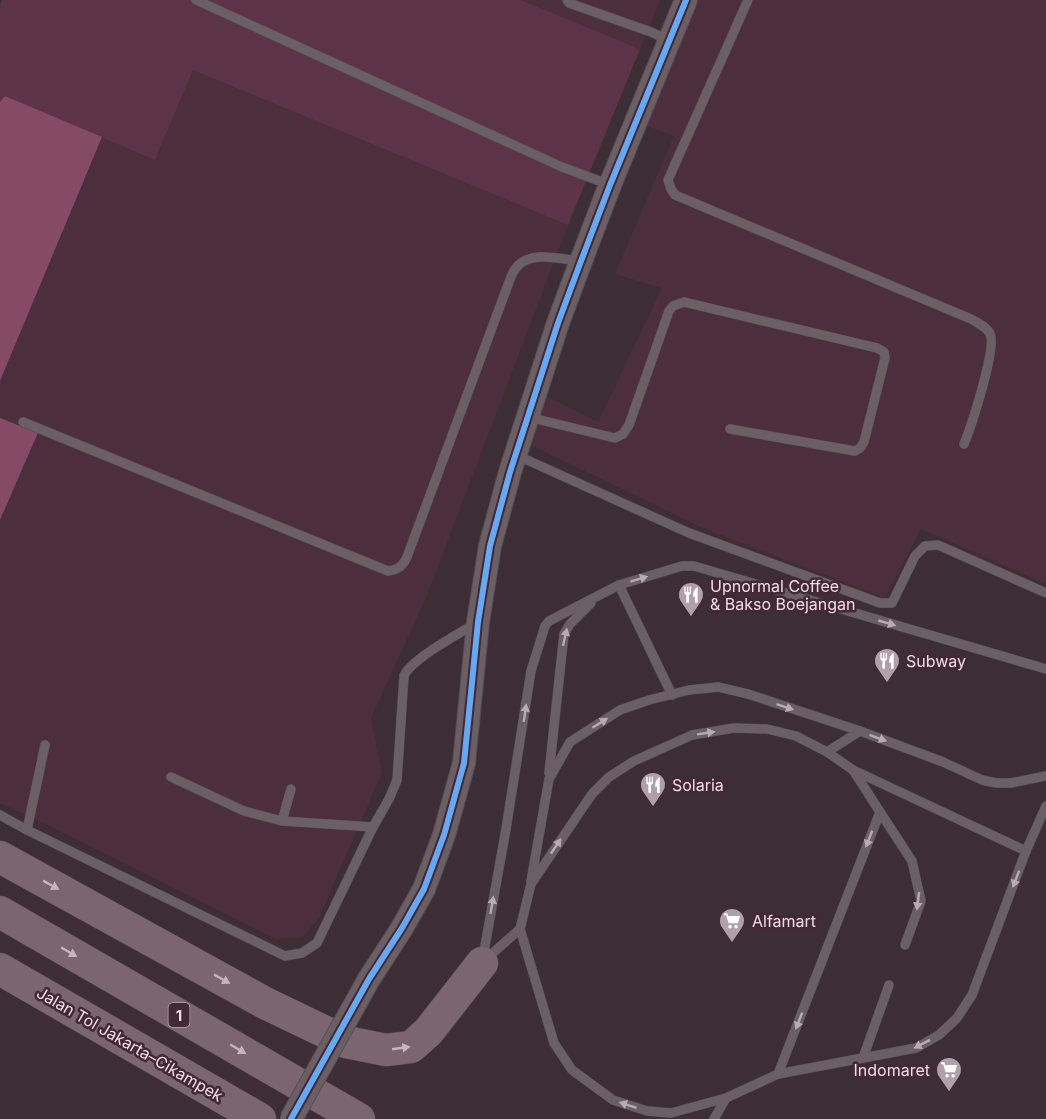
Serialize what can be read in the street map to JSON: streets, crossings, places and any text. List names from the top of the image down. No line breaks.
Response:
{"streets":{"highway":["1","Jalan Tol Jakarta–Cikampek"]},"places":{"restaurant":["Upnormal Coffee & Bakso Boejangan","Subway","Solaria"],"supermarket":["Alfamart","Indomaret"]}}
